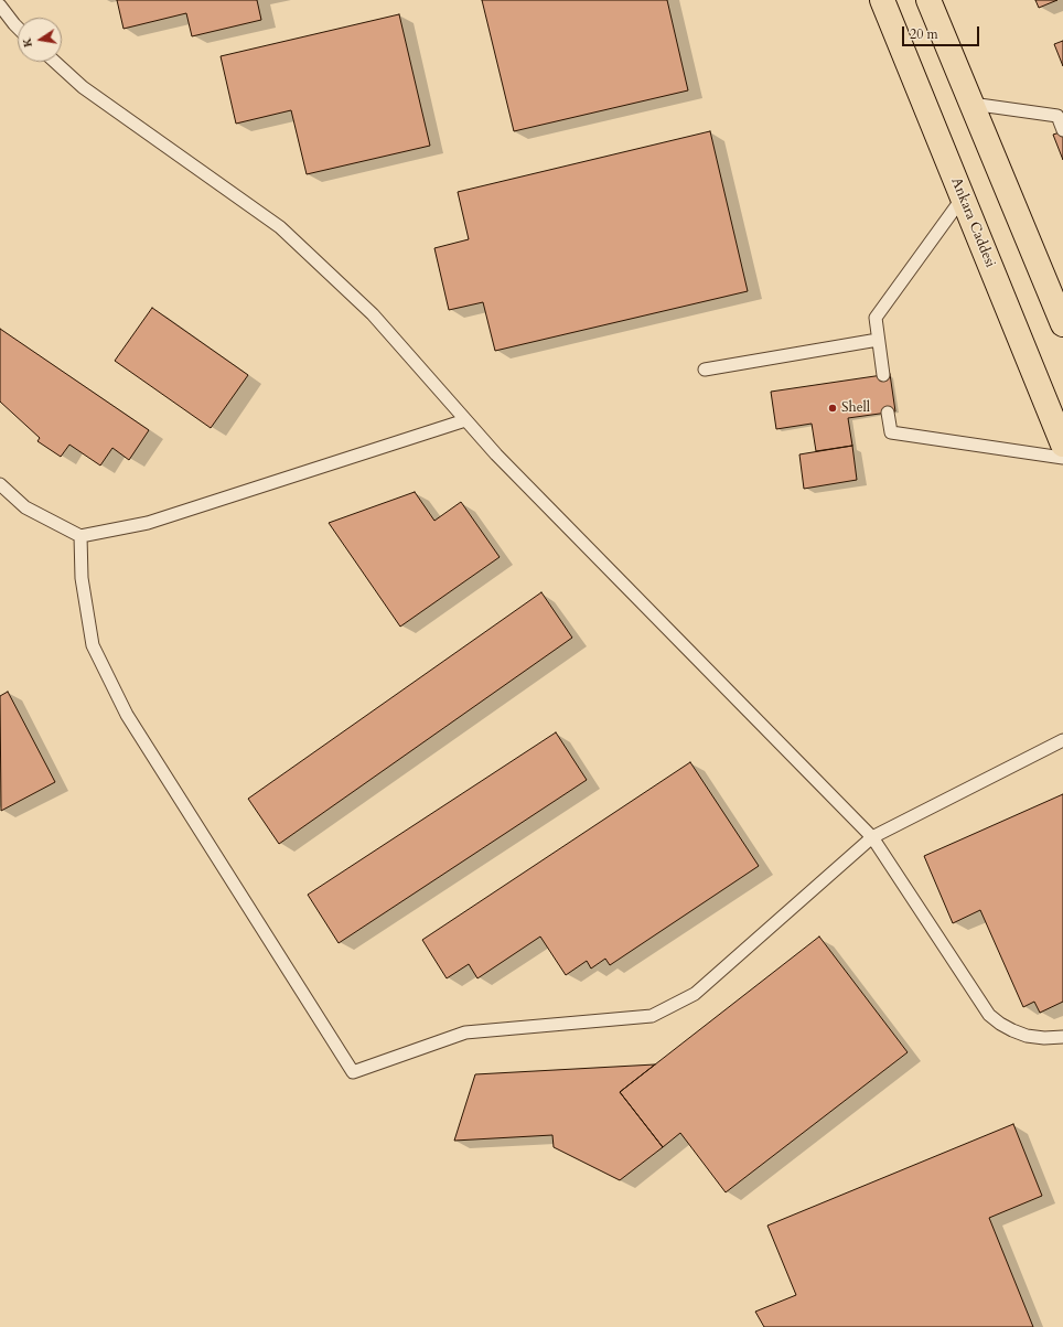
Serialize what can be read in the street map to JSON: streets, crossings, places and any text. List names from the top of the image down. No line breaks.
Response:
{"streets":{"highway":["Ankara Caddesi"]},"places":["Shell"],"scale_bar":"20 m","north":"left"}
